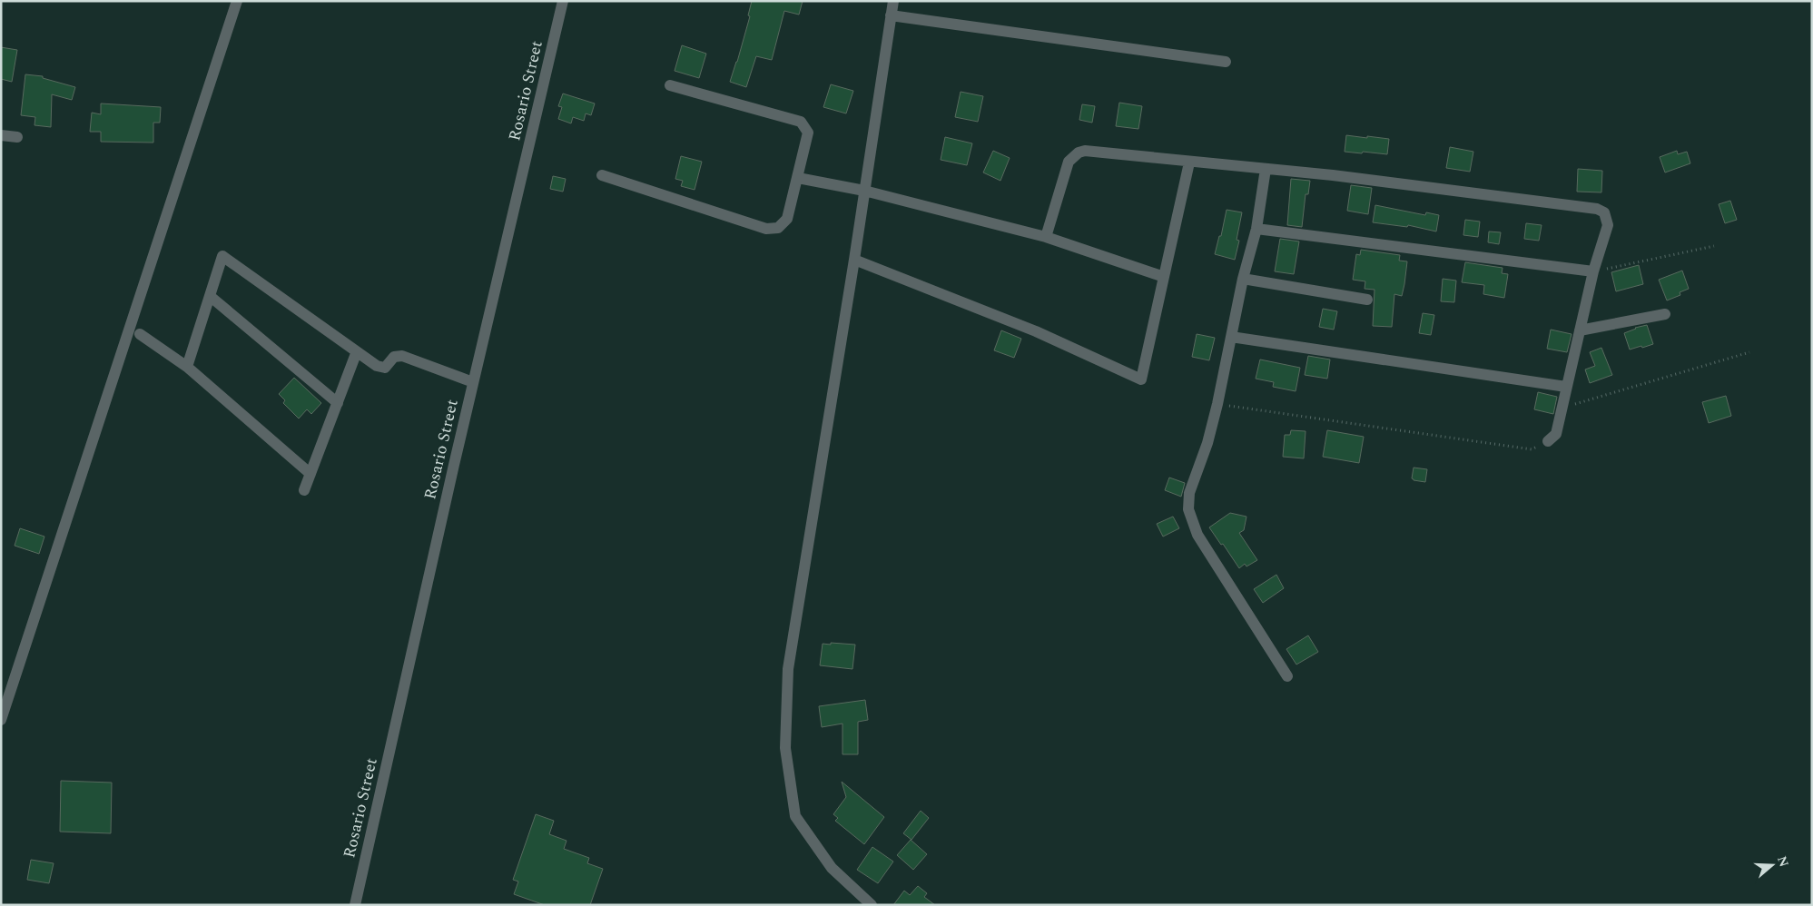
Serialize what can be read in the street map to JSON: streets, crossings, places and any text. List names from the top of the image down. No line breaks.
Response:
{"streets":{"street":["Rosario Street"]},"north":"right"}
